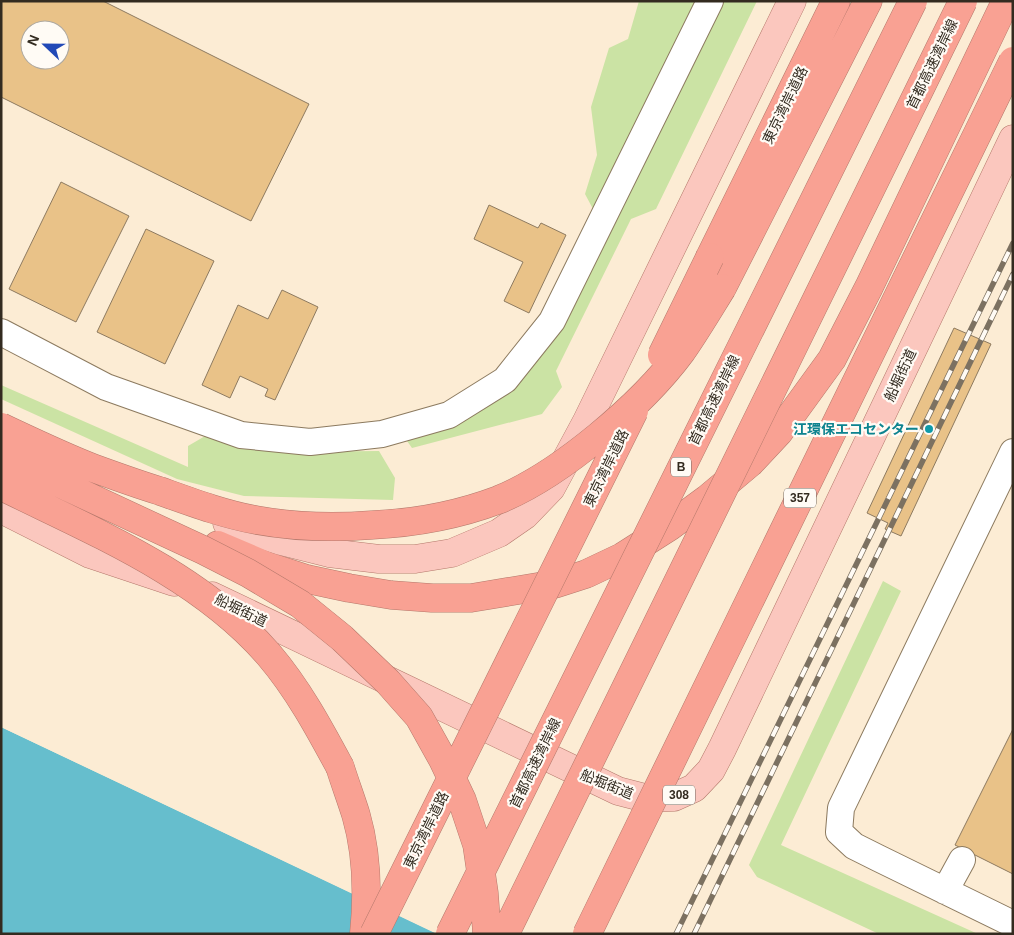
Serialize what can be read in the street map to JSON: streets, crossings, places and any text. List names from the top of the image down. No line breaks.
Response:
{"streets":{"highway":["首都高速湾岸線","東京湾岸道路","B","357"],"main road":["船堀街道","308"]},"places":["江環保エコセンター"],"north":"left"}
